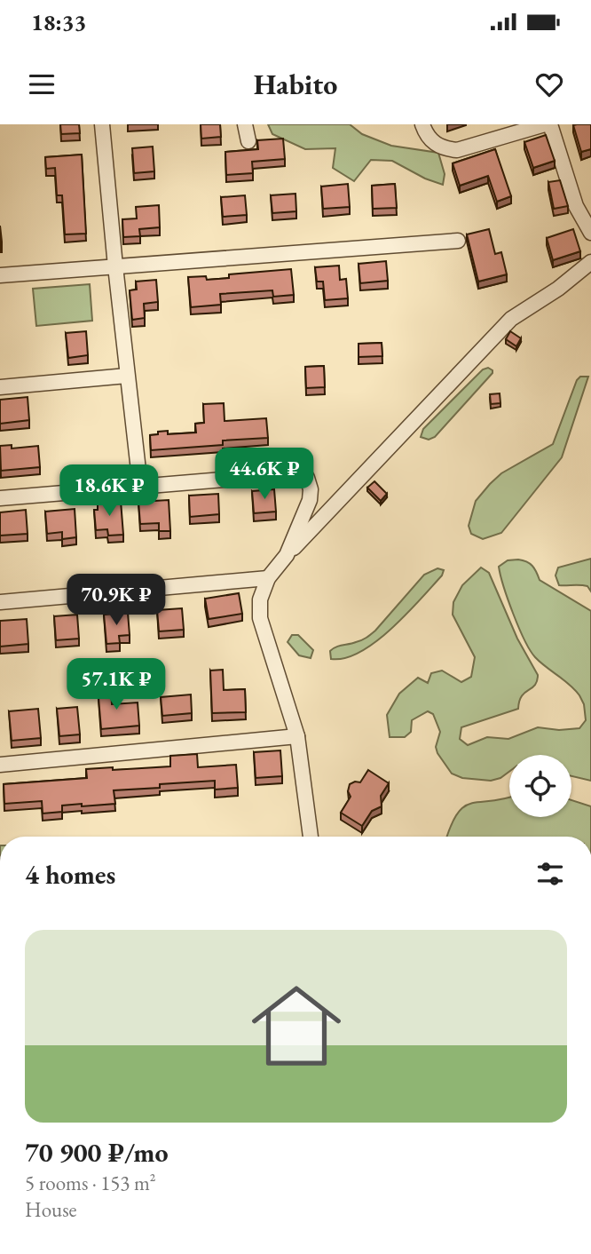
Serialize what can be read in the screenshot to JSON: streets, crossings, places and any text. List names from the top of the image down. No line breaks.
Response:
{"page":{"status":"18:33","header":"Habito","price":["44.6K ₽","18.6K ₽","70.9K ₽","57.1K ₽"],"heading":"4 homes","list":[{"name":"70 900 ₽/mo","note":"5 rooms · 153 m² · House"}]}}
